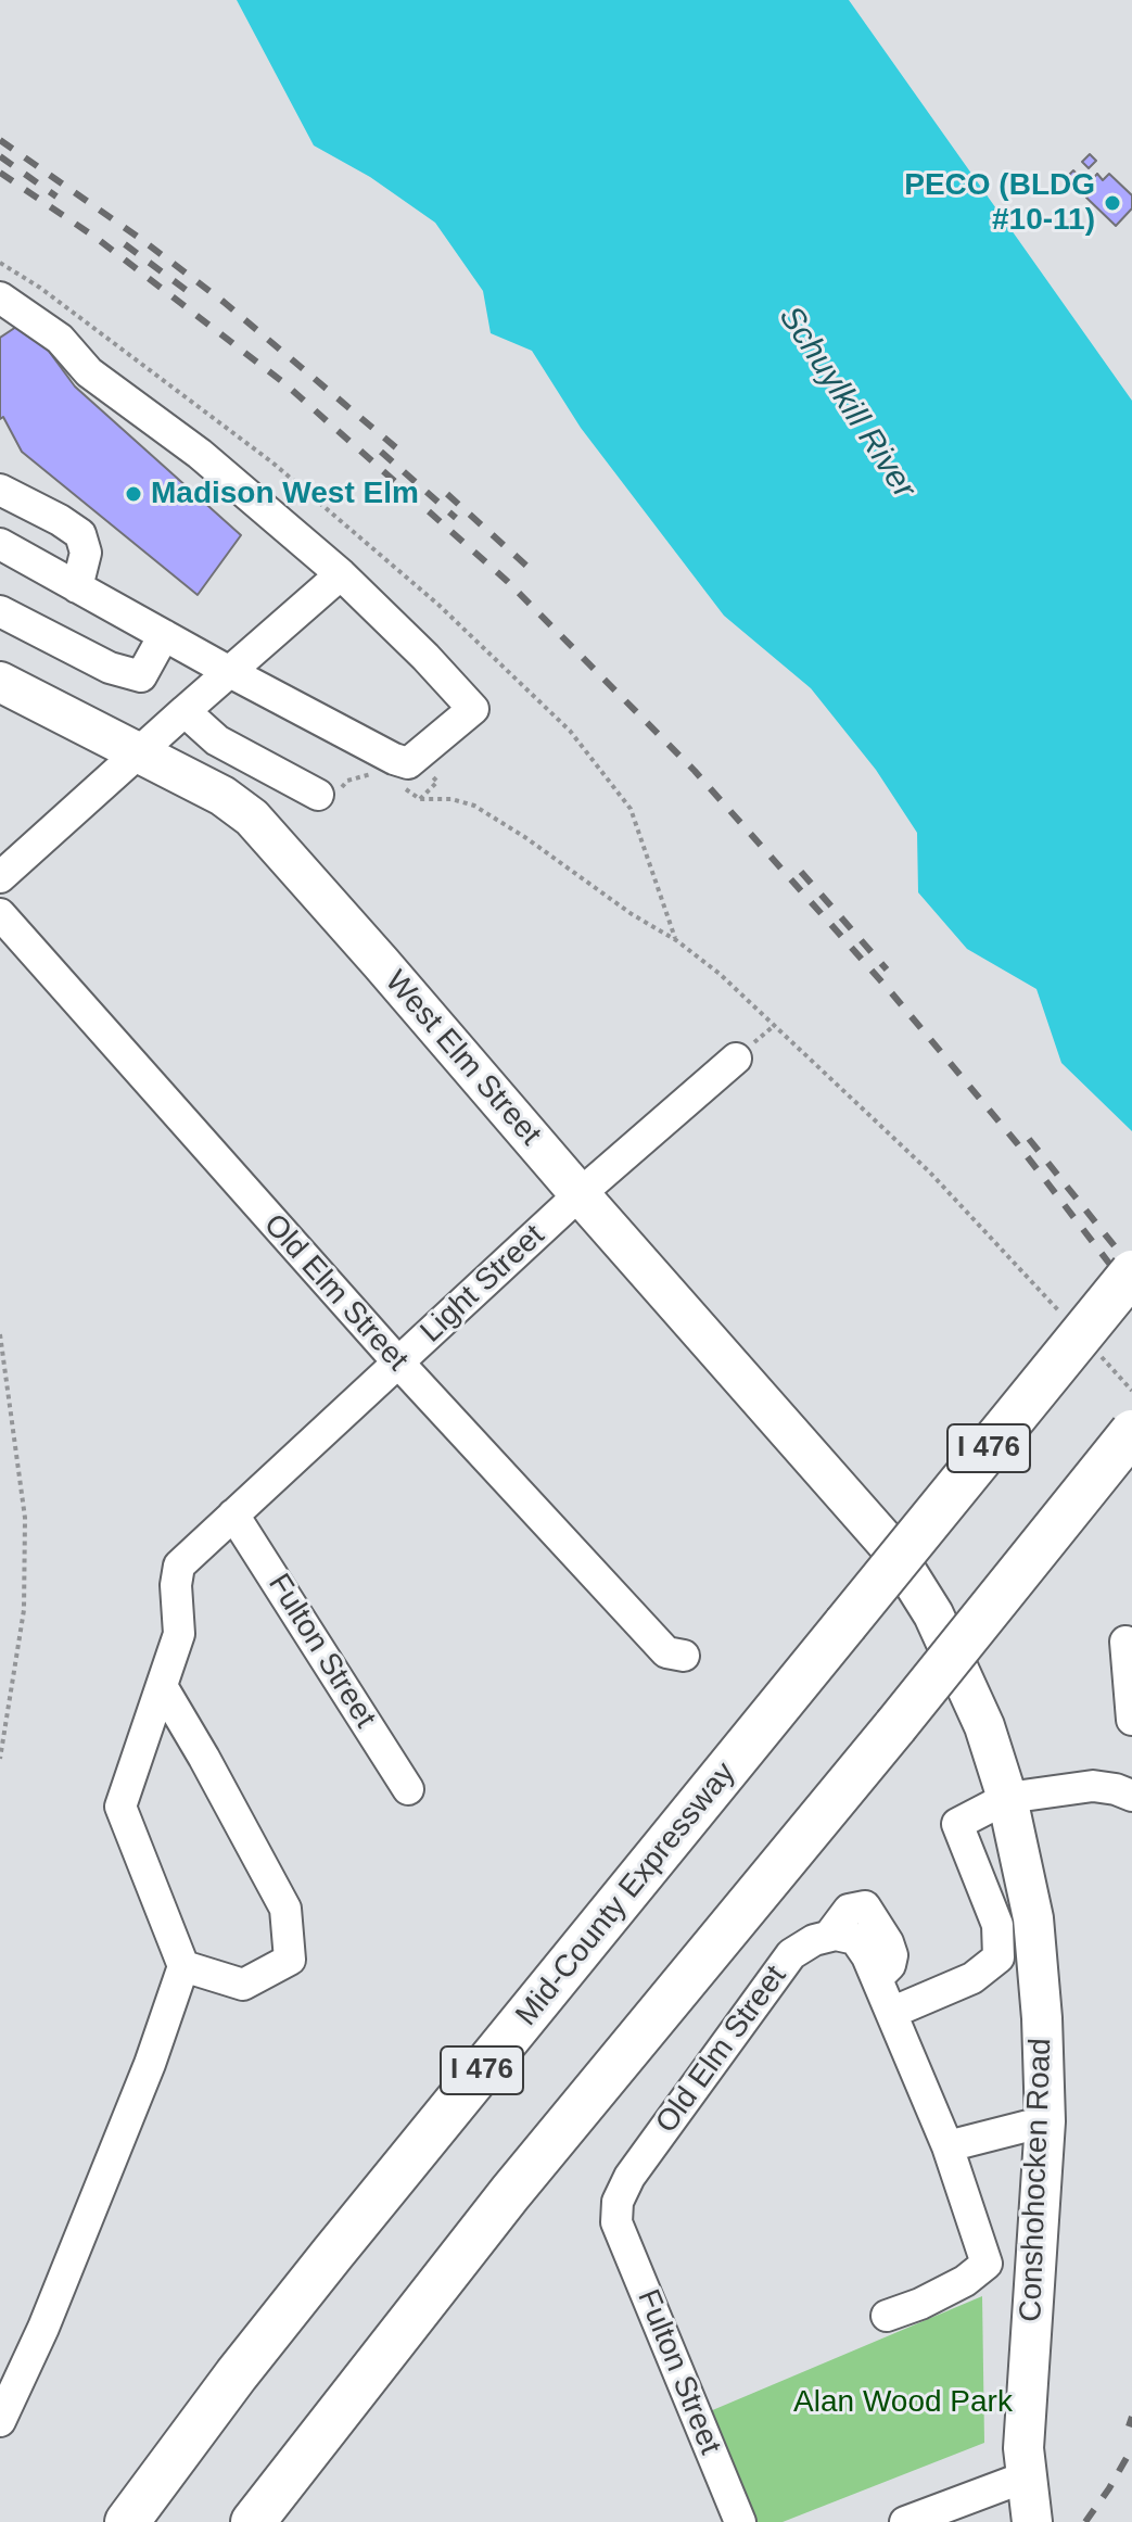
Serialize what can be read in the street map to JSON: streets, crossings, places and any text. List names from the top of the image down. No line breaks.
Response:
{"streets":{"highway":["I 476","Mid-County Expressway"],"main road":["West Elm Street","Conshohocken Road"],"street":["Light Street","Old Elm Street","Fulton Street"]},"crossings":[["West Elm Street","Light Street"],["West Elm Street","Conshohocken Road"],["Light Street","Old Elm Street"],["Light Street","Fulton Street"],["Old Elm Street","Fulton Street"]],"water":["Schuylkill River"],"parks":["Alan Wood Park"],"places":["PECO (BLDG #10-11)","Madison West Elm"]}
